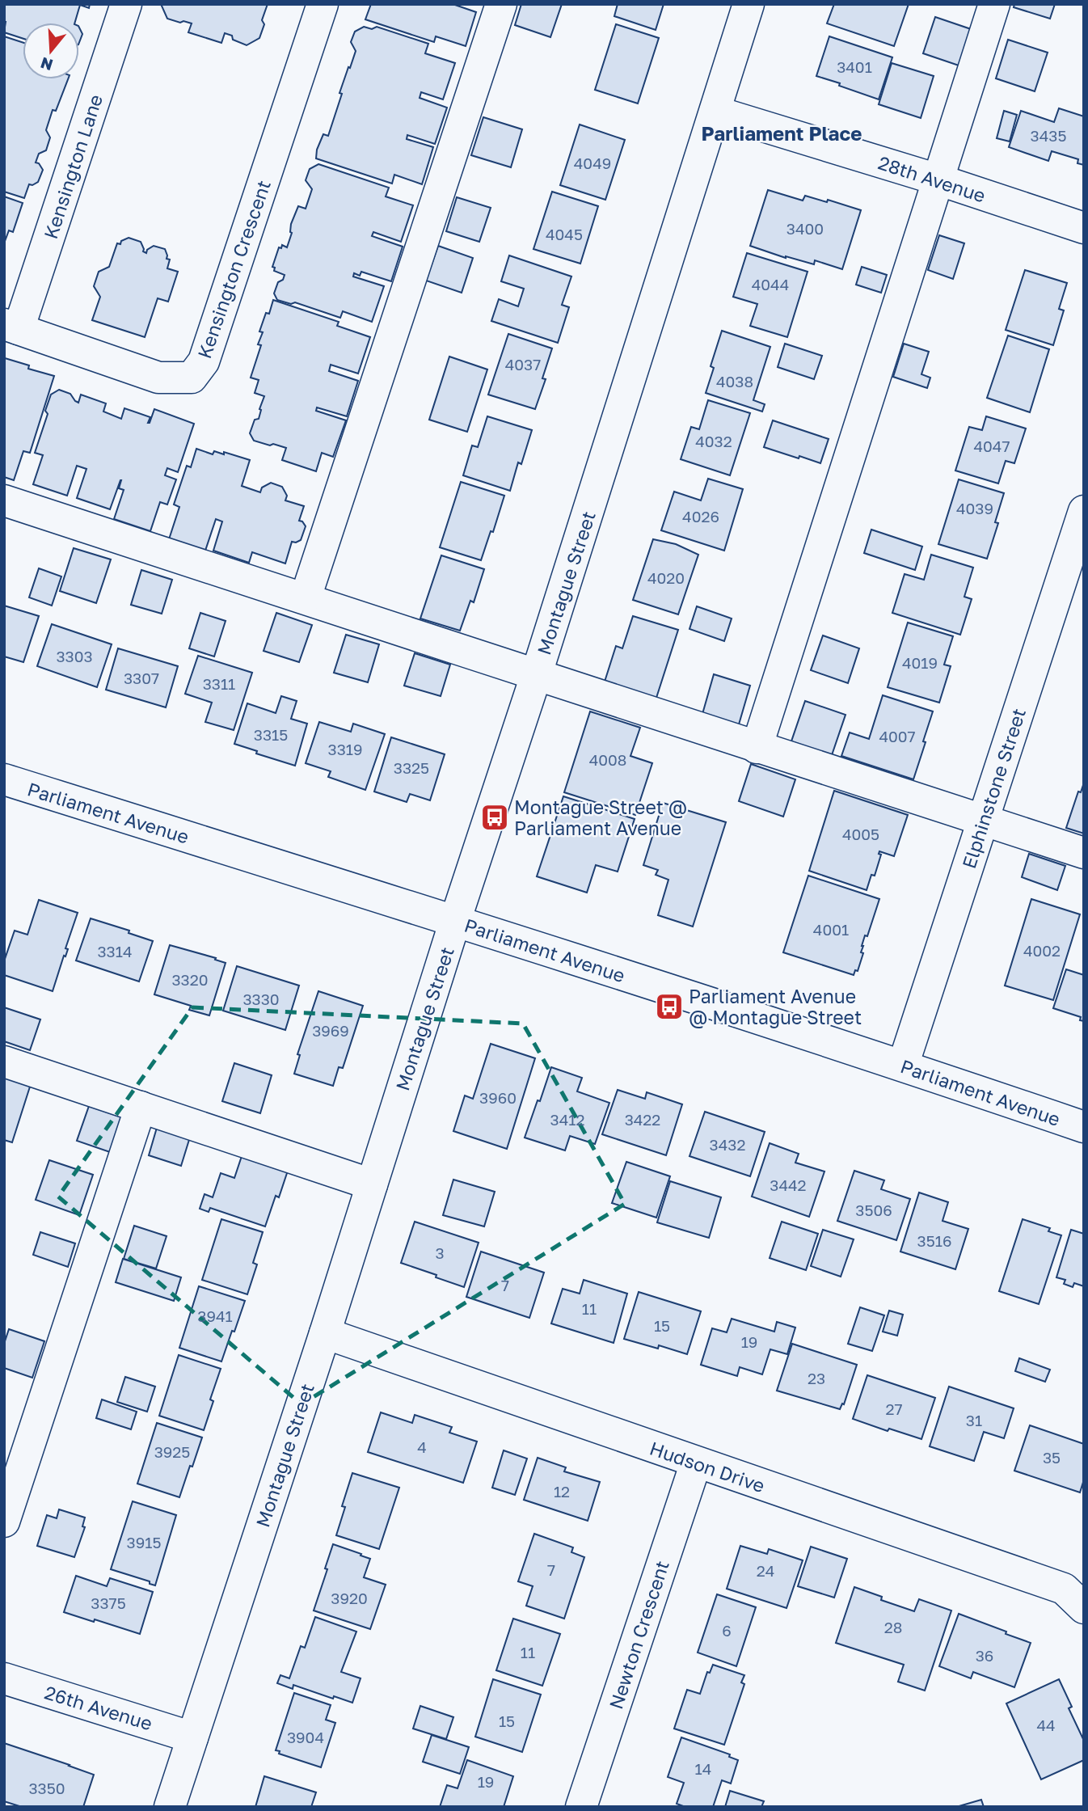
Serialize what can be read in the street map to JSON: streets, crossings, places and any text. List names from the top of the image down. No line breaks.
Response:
{"streets":{"street":["Kensington Lane","28th Avenue","Kensington Crescent","Montague Street","Elphinstone Street","Parliament Avenue","Hudson Drive","Newton Crescent","26th Avenue"]},"crossings":[["Kensington Lane","Kensington Crescent"],["28th Avenue","Montague Street"],["Montague Street","Parliament Avenue"],["Montague Street","Hudson Drive"],["Montague Street","26th Avenue"],["Elphinstone Street","Parliament Avenue"],["Hudson Drive","Newton Crescent"]],"districts":["Parliament Place"],"places":{"bus stop":["Montague Street @ Parliament Avenue","Parliament Avenue @ Montague Street"]},"house_numbers":["3401","3435","4049","3400","4045","4044","4037","4038","4032","4047","4039","4026","4020","3303","4019","3307","3311","3315","4007","3319","4008","3325","4005","4001","4002","3314","3320","3330","3969","3960","3412","3422","3432","3442","3506","3516","3","7","11","3941","15","19","23","27","31","4","3925","35","12","3915","7","24","3920","3375","28","6","11","36","15","44","3904","14","19","3350"],"north":"bottom"}
